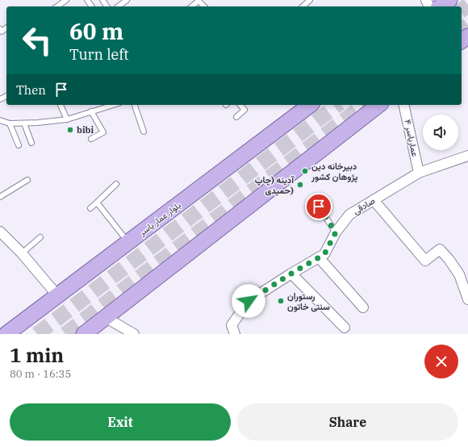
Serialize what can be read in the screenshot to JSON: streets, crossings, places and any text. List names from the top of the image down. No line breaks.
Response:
{"streets":{"main road":["بلوار عمار یاسر"],"street":["عماریاسر ۴","صادقی"]},"crossings":[["عماریاسر ۴","صادقی"]],"places":["bibi","دبیرخانه دین پژوهان کشور","آدینه (چاپ حمیدی)","رستوران سنتی خاتون"],"page":{"turn":["60 m","Turn left"],"then":"Then","heading":["1 min","80 m · 16:35"],"buttons":["Exit","Share"]}}
